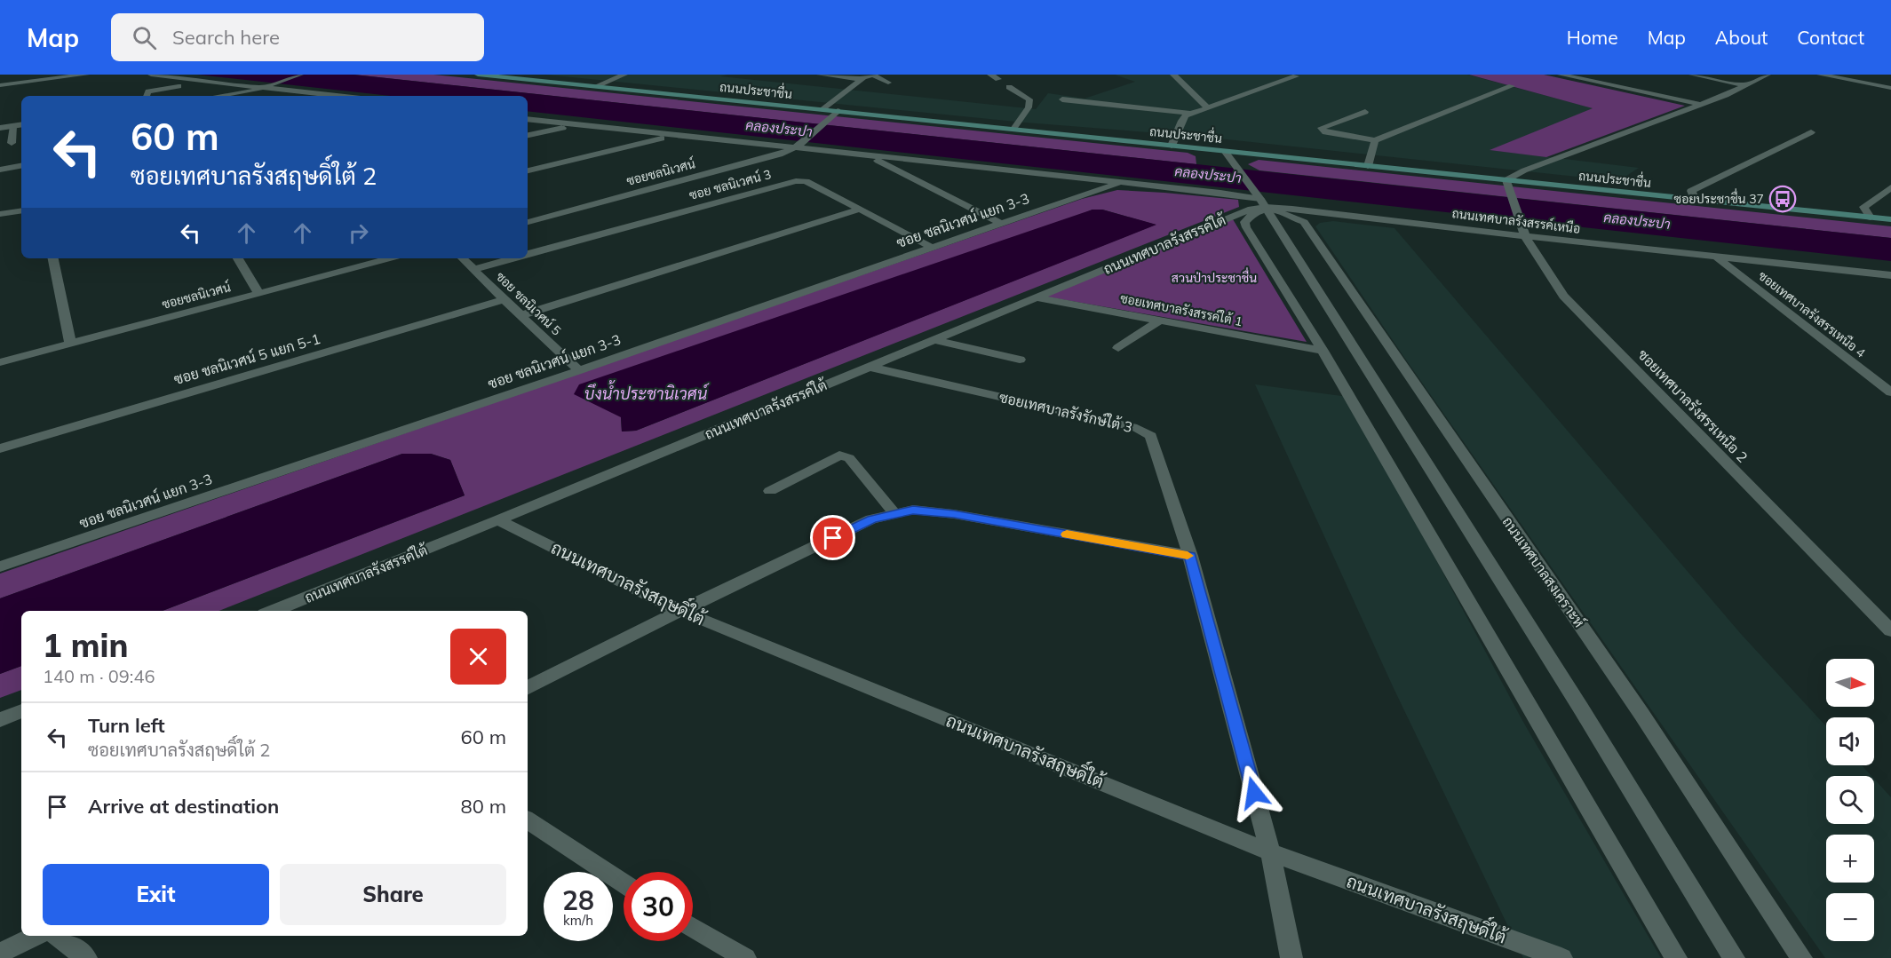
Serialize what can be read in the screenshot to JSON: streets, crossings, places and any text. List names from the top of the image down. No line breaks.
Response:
{"streets":{"main road":["ถนนประชาชื่น"],"street":["ซอยชลนิเวศน์","ซอย ชลนิเวศน์ 3","ซอย ชลนิเวศน์ แยก 3-3","ถนนเทศบาลรังสรรค์เหนือ","ถนนเทศบาลรังสรรค์ใต้","ซอย ชลนิเวศน์ 5","ซอยเทศบาลรังสรรค์ใต้ 1","ซอยเทศบาลรังสรรเหนือ 4","ซอย ชลนิเวศน์ 5 แยก 5-1","ซอยเทศบาลรังสรรเหนือ 2","ซอยเทศบาลรังรักษ์ใต้ 3","ถนนเทศบาลสงเคราะห์","ถนนเทศบาลรังสฤษดิ์ใต้"]},"crossings":[["ถนนประชาชื่น","ซอยชลนิเวศน์"],["ถนนประชาชื่น","ซอยเทศบาลรังสรรเหนือ 2"],["ซอย ชลนิเวศน์ 3","ซอย ชลนิเวศน์ แยก 3-3"],["ซอย ชลนิเวศน์ 3","ซอย ชลนิเวศน์ 5"],["ซอย ชลนิเวศน์ แยก 3-3","ซอย ชลนิเวศน์ 5"],["ถนนเทศบาลรังสรรค์เหนือ","ถนนเทศบาลรังสรรค์ใต้"],["ถนนเทศบาลรังสรรค์เหนือ","ซอยเทศบาลรังสรรเหนือ 4"],["ถนนเทศบาลรังสรรค์เหนือ","ซอยเทศบาลรังสรรเหนือ 2"],["ถนนเทศบาลรังสรรค์เหนือ","ถนนเทศบาลสงเคราะห์"],["ถนนเทศบาลรังสรรค์ใต้","ซอยเทศบาลรังสรรค์ใต้ 1"],["ถนนเทศบาลรังสรรค์ใต้","ซอยเทศบาลรังรักษ์ใต้ 3"],["ถนนเทศบาลรังสรรค์ใต้","ถนนเทศบาลสงเคราะห์"],["ถนนเทศบาลรังสรรค์ใต้","ถนนเทศบาลรังสฤษดิ์ใต้"],["ซอย ชลนิเวศน์ 5","ซอย ชลนิเวศน์ 5 แยก 5-1"],["ซอยเทศบาลรังรักษ์ใต้ 3","ถนนเทศบาลรังสฤษดิ์ใต้"]],"water":["คลองประปา","บึงน้ำประชานิเวศน์"],"parks":["สวนป่าประชาชื่น"],"places":{"bus stop":["ซอยประชาชื่น 37"]},"north":"right","page":{"header":"Map","search":"Search here","nav":["Home","Map","About","Contact"],"turn":["60 m","ซอยเทศบาลรังสฤษดิ์ใต้ 2"],"heading":["1 min","140 m · 09:46"],"map_buttons":["+","−"],"list":[{"name":"Turn left","note":"ซอยเทศบาลรังสฤษดิ์ใต้ 2","value":"60 m"},{"name":"Arrive at destination","value":"80 m"}],"buttons":["Exit","Share"],"speed":"28 km/h","limit":"30"}}
